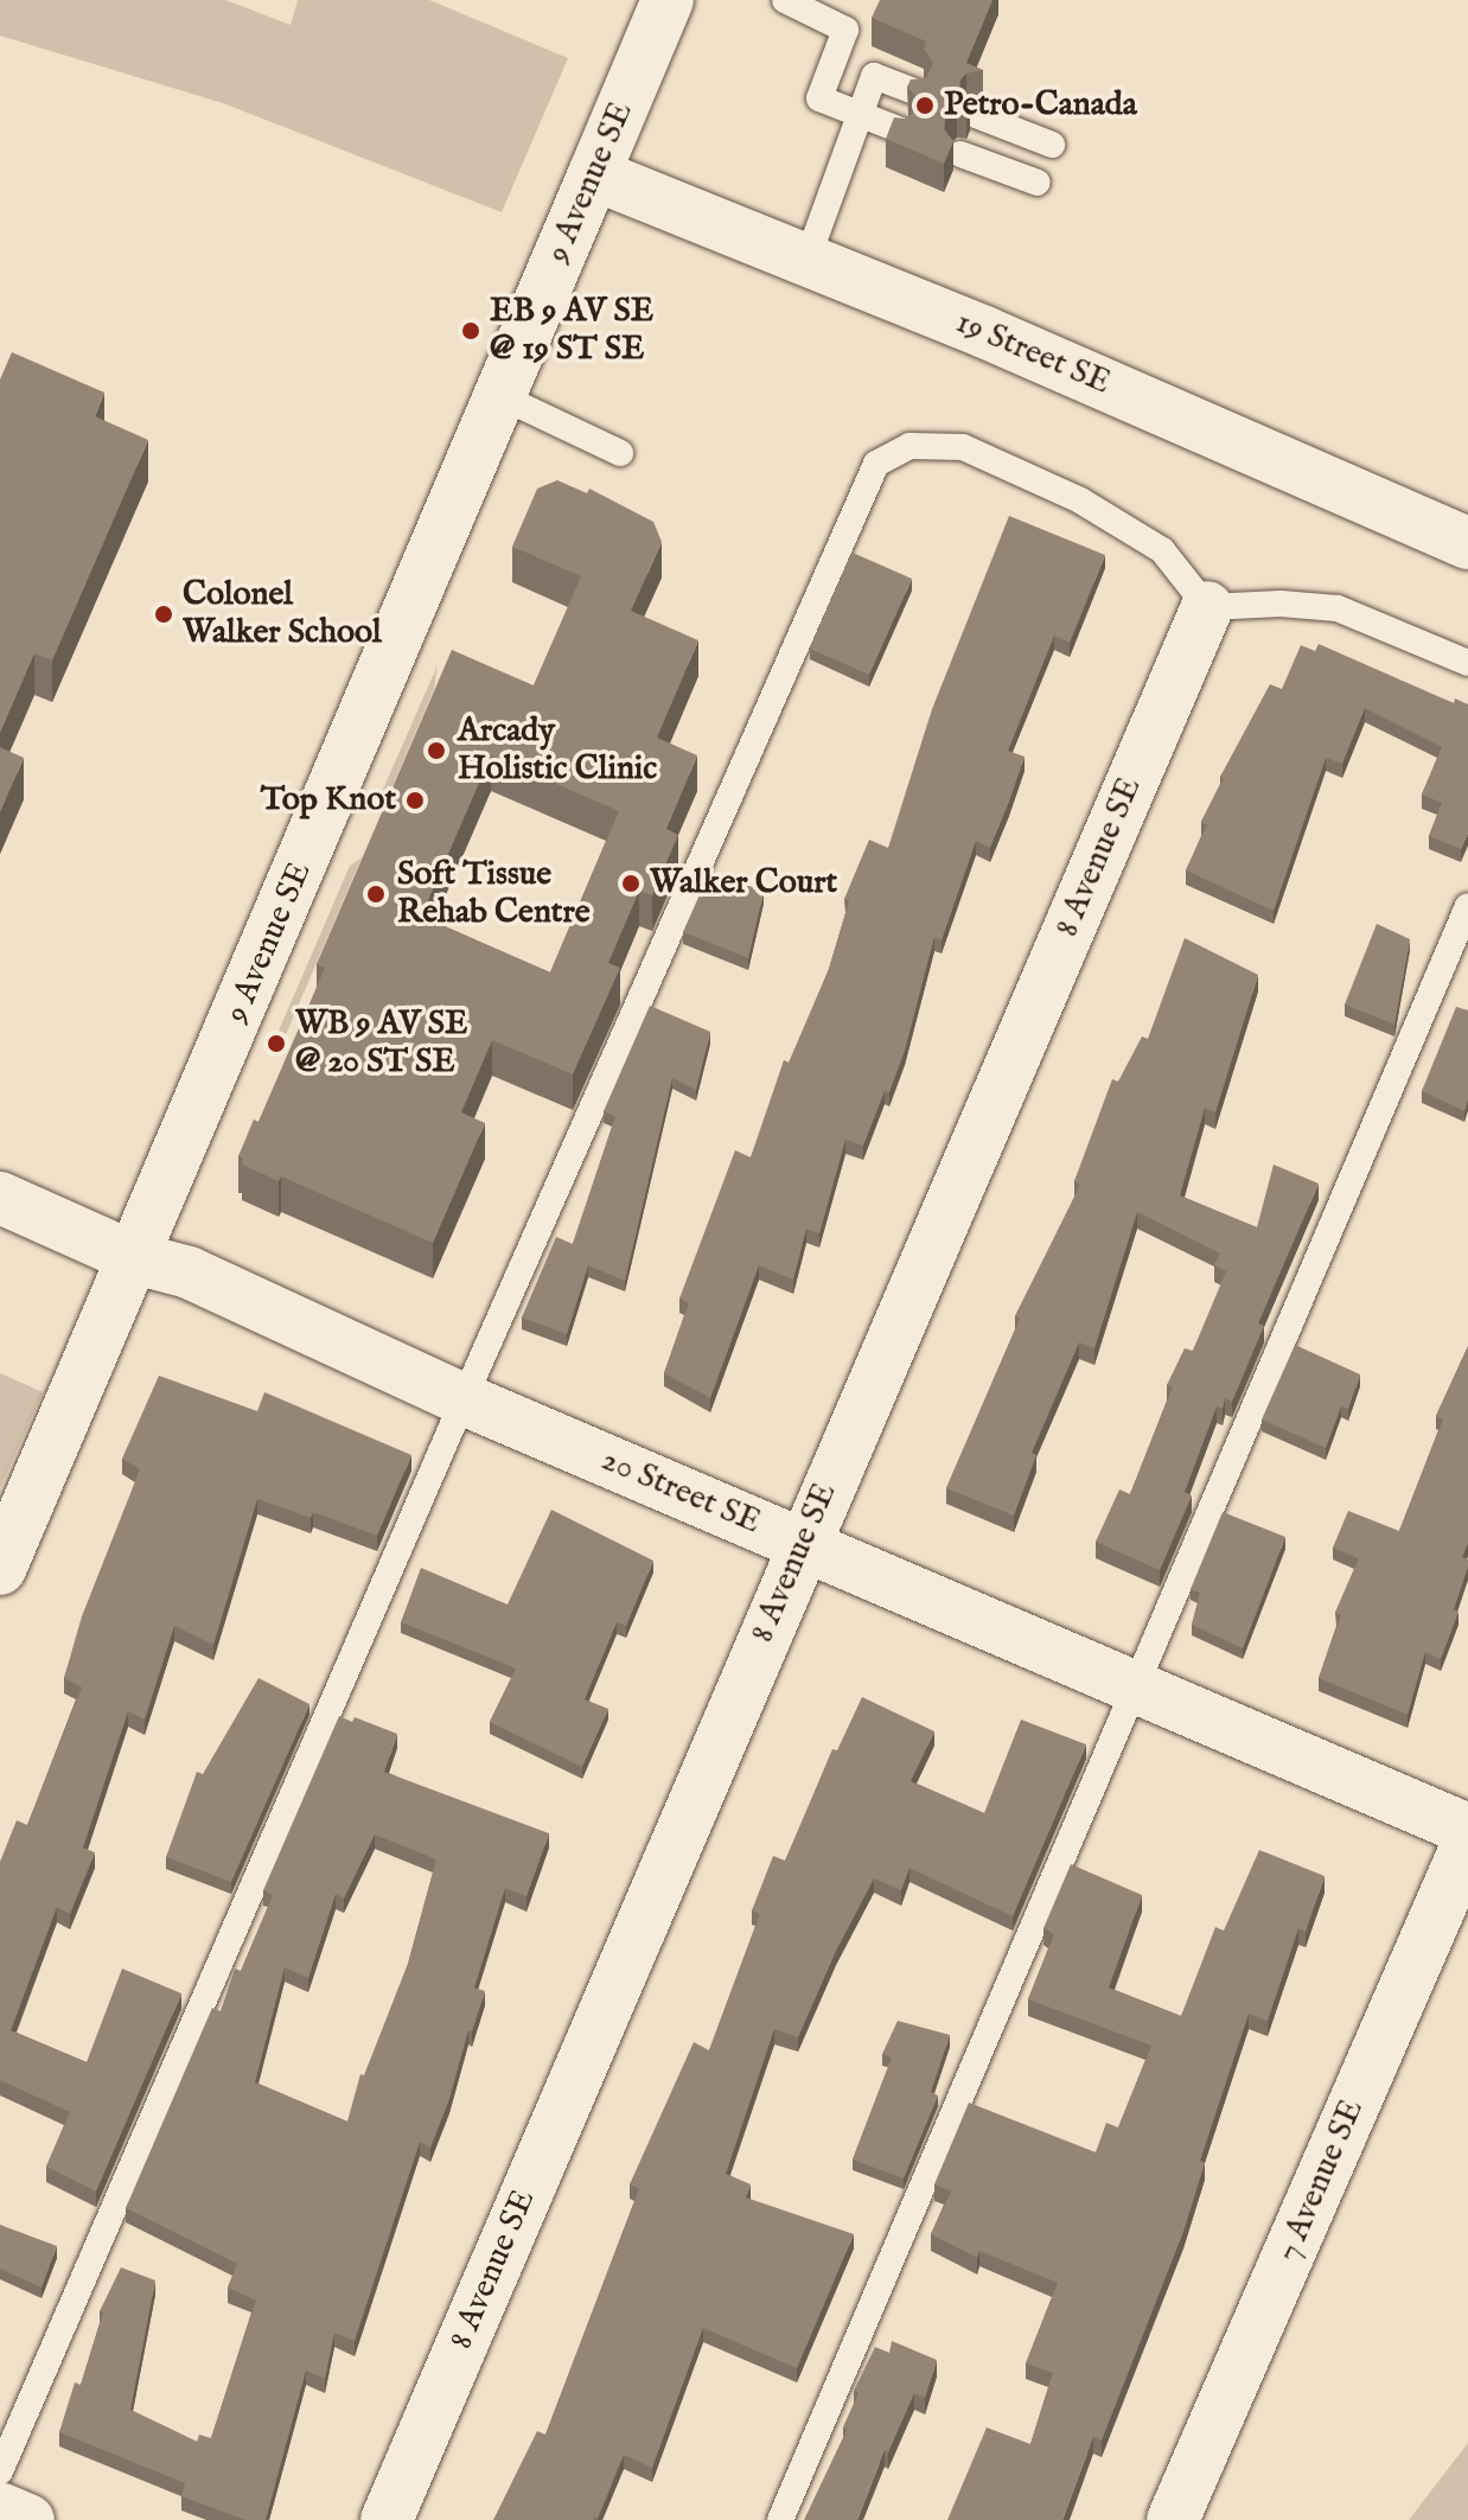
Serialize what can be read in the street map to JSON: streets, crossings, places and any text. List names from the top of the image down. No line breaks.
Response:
{"streets":{"street":["9 Avenue SE","19 Street SE","8 Avenue SE","20 Street SE","7 Avenue SE"]},"crossings":[["9 Avenue SE","19 Street SE"],["9 Avenue SE","20 Street SE"],["8 Avenue SE","20 Street SE"],["20 Street SE","7 Avenue SE"]],"places":["Petro-Canada","EB 9 AV SE @ 19 ST SE","Colonel Walker School","Arcady Holistic Clinic","Top Knot","Walker Court","Soft Tissue Rehab Centre","WB 9 AV SE @ 20 ST SE"]}
